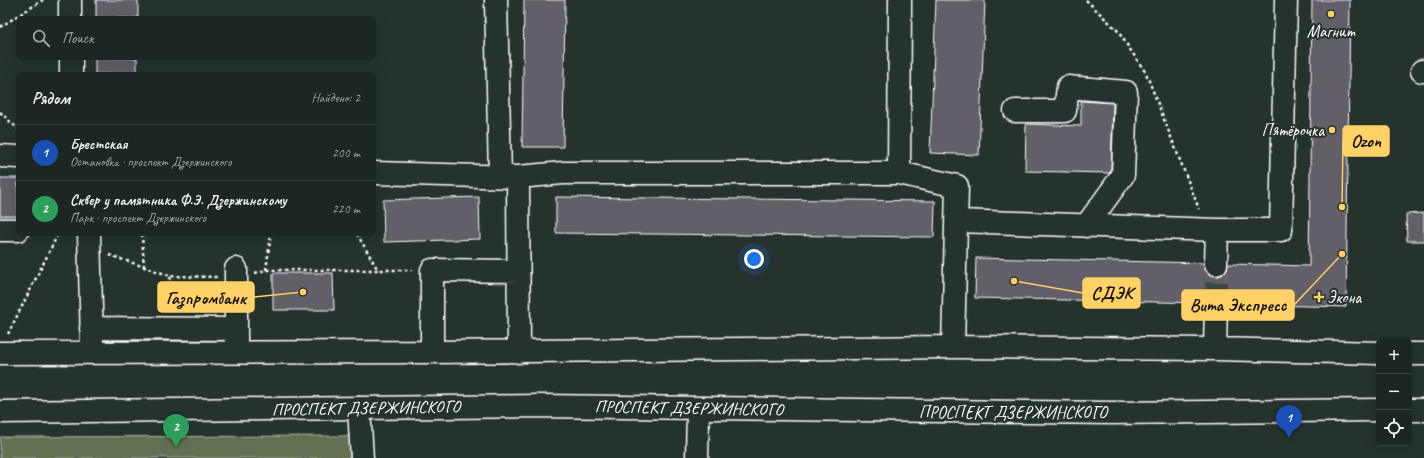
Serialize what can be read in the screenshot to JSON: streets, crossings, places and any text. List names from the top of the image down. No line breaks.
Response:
{"streets":{"street":["ПРОСПЕКТ ДЗЕРЖИНСКОГО"]},"places":{"other":["Магнит","Пятёрочка","Ozon","Вита Экспресс","СДЭК","Газпромбанк"],"health":["Экона"]},"page":{"search":"Поиск","heading":["Рядом","Найдено: 2"],"list":[{"mark":"1","name":"Брестская","note":"Остановка · проспект Дзержинского","value":"200 m"},{"mark":"2","name":"Сквер у памятника Ф.Э. Дзержинскому","note":"Парк · проспект Дзержинского","value":"220 m"}],"map_buttons":["+","−"],"pins":["1","2"]}}
